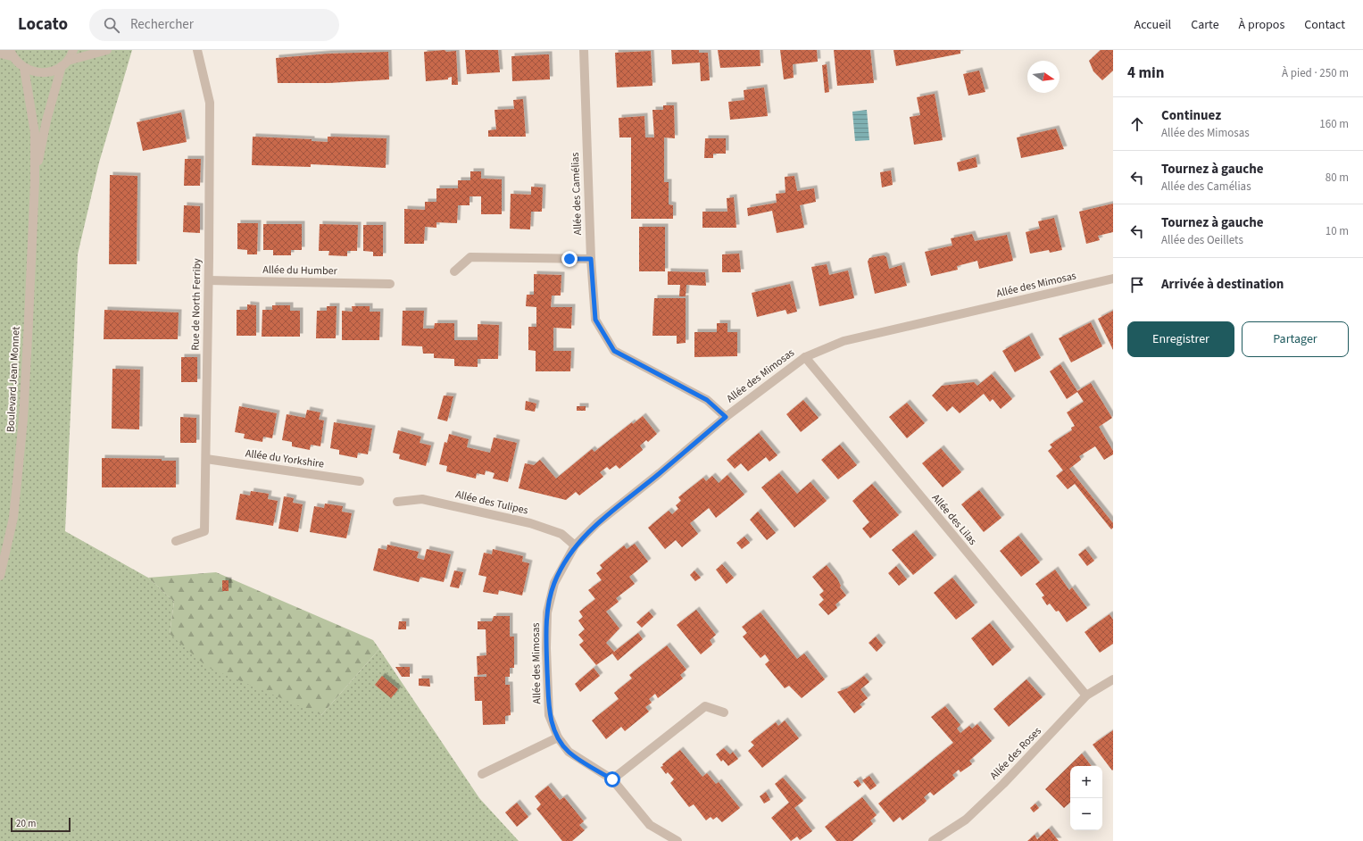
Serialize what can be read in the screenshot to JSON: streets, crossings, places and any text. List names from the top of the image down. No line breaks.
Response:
{"streets":{"street":["Allée des Camélias","Allée du Humber","Allée des Mimosas","Rue de North Ferriby","Boulevard Jean Monnet","Allée du Yorkshire","Allée des Tulipes","Allée des Lilas","Allée des Roses"]},"crossings":[["Allée des Camélias","Allée des Mimosas"],["Allée du Humber","Rue de North Ferriby"],["Allée des Mimosas","Allée des Tulipes"],["Allée des Mimosas","Allée des Lilas"],["Rue de North Ferriby","Allée du Yorkshire"],["Allée des Lilas","Allée des Roses"]],"scale_bar":"20 m","north":"right","page":{"header":"Locato","search":"Rechercher","nav":["Accueil","Carte","À propos","Contact"],"heading":["4 min","À pied · 250 m"],"list":[["Continuez","Allée des Mimosas","160 m"],["Tournez à gauche","Allée des Camélias","80 m"],["Tournez à gauche","Allée des Oeillets","10 m"],"Arrivée à destination"],"buttons":["Enregistrer","Partager"],"map_buttons":["+","−"],"scale":"20 m"}}
